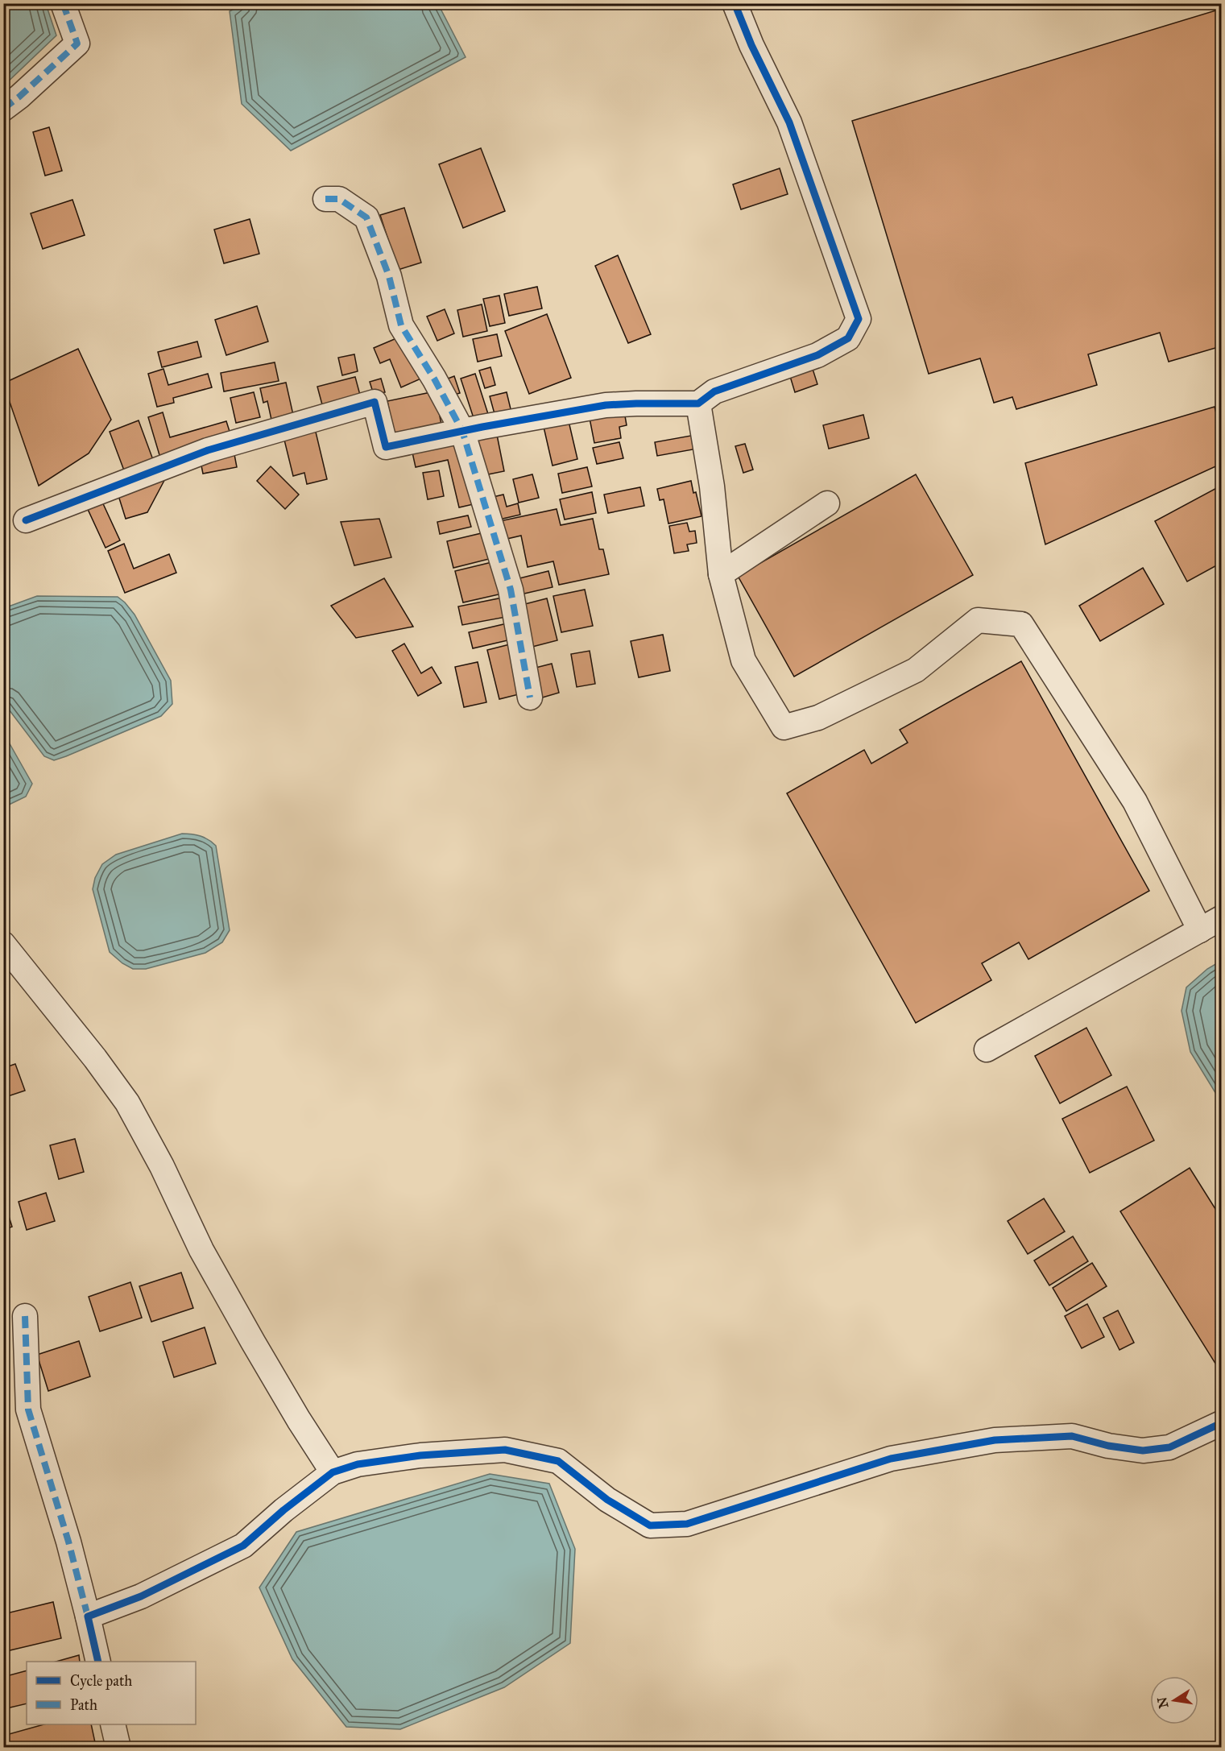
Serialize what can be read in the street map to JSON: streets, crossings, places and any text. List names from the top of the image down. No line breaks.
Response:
{"legend":["Cycle path","Path"],"north":"left"}
